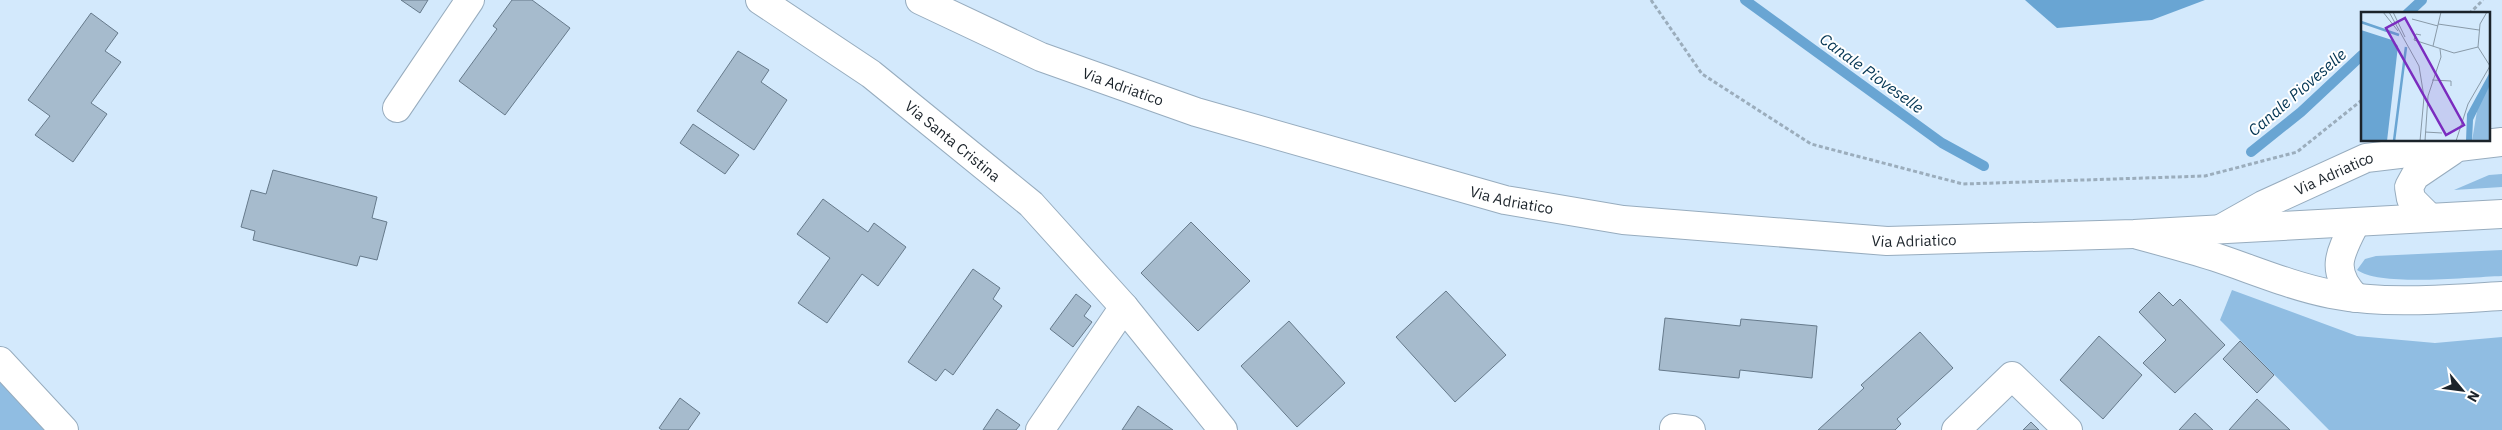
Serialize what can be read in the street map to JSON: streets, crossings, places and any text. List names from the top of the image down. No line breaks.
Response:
{"streets":{"street":["Via Adriatico","Via Santa Cristina"]},"water":["Canale Pioveselle"],"north":"bottom right"}
